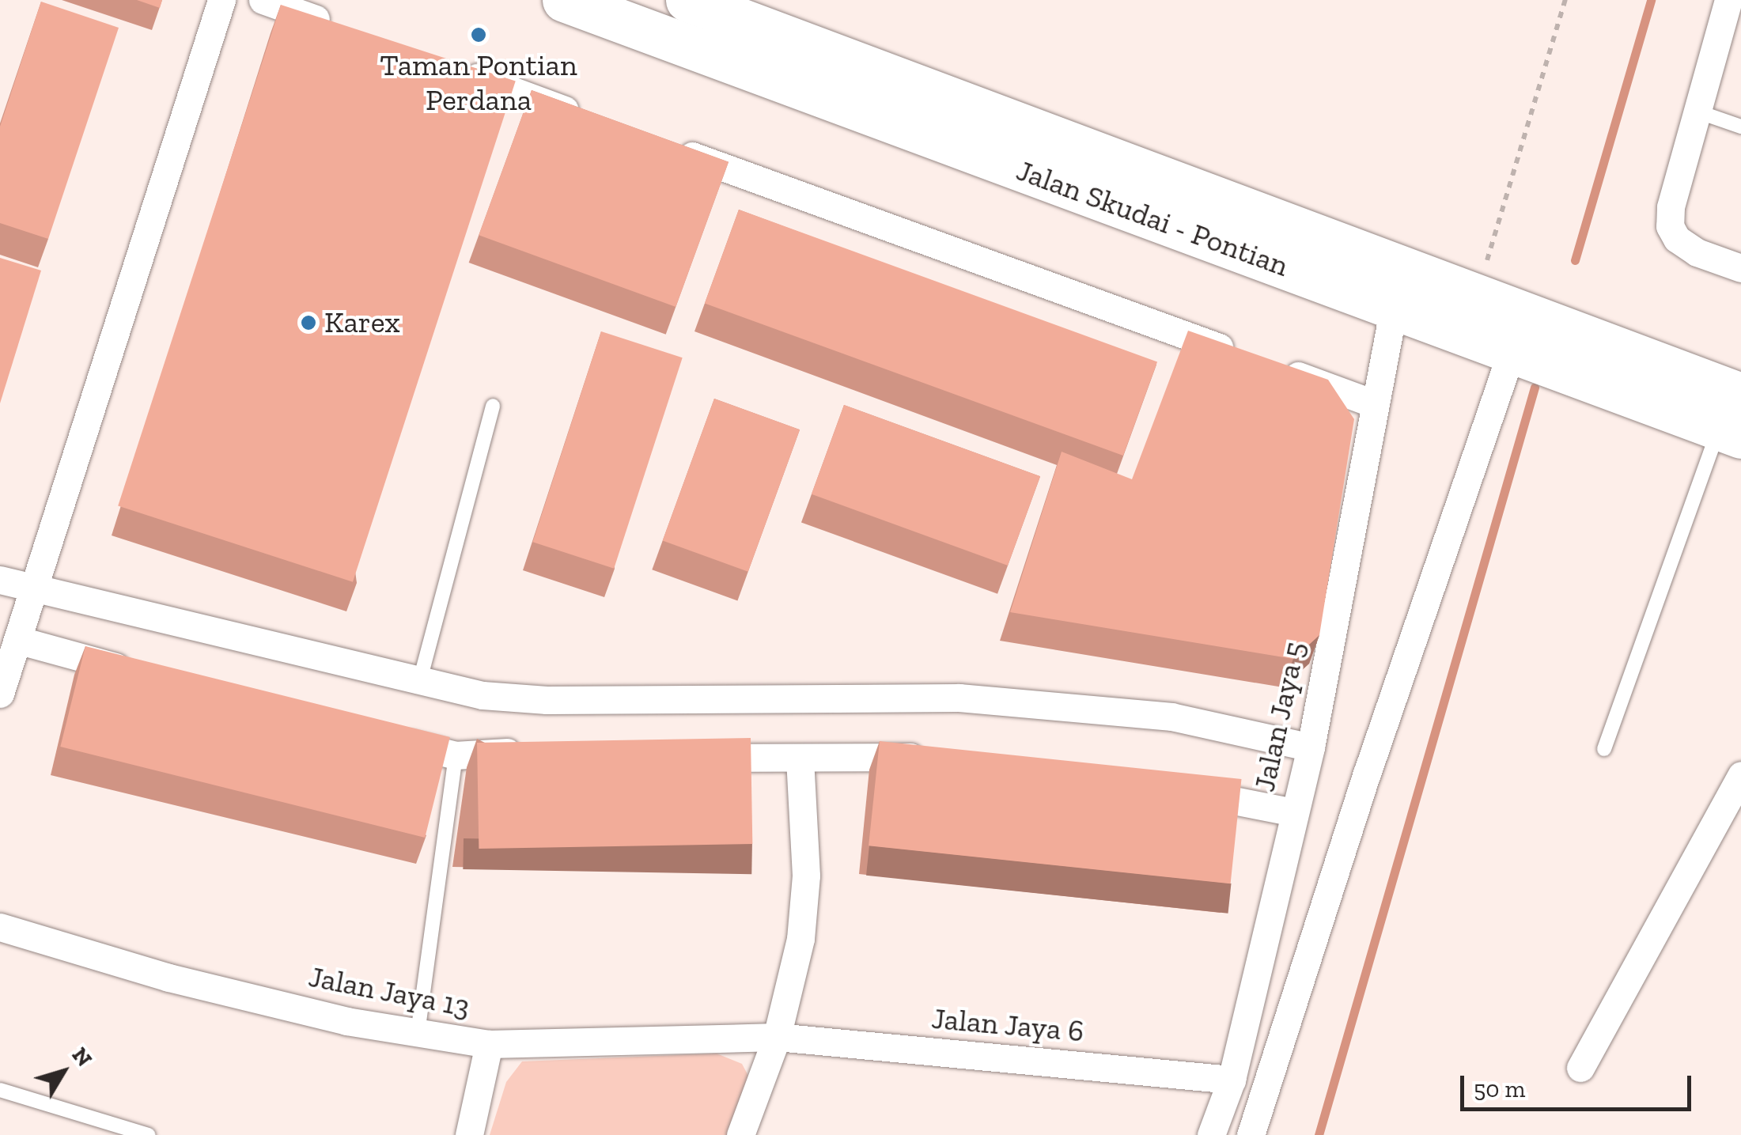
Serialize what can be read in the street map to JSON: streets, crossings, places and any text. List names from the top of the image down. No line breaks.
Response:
{"streets":{"highway":["Jalan Skudai - Pontian"],"street":["Jalan Jaya 5","Jalan Jaya 13","Jalan Jaya 6"]},"crossings":[["Jalan Skudai - Pontian","Jalan Jaya 5"],["Jalan Jaya 5","Jalan Jaya 6"],["Jalan Jaya 13","Jalan Jaya 6"]],"places":["Taman Pontian Perdana","Karex"],"scale_bar":"50 m","north":"top right"}
